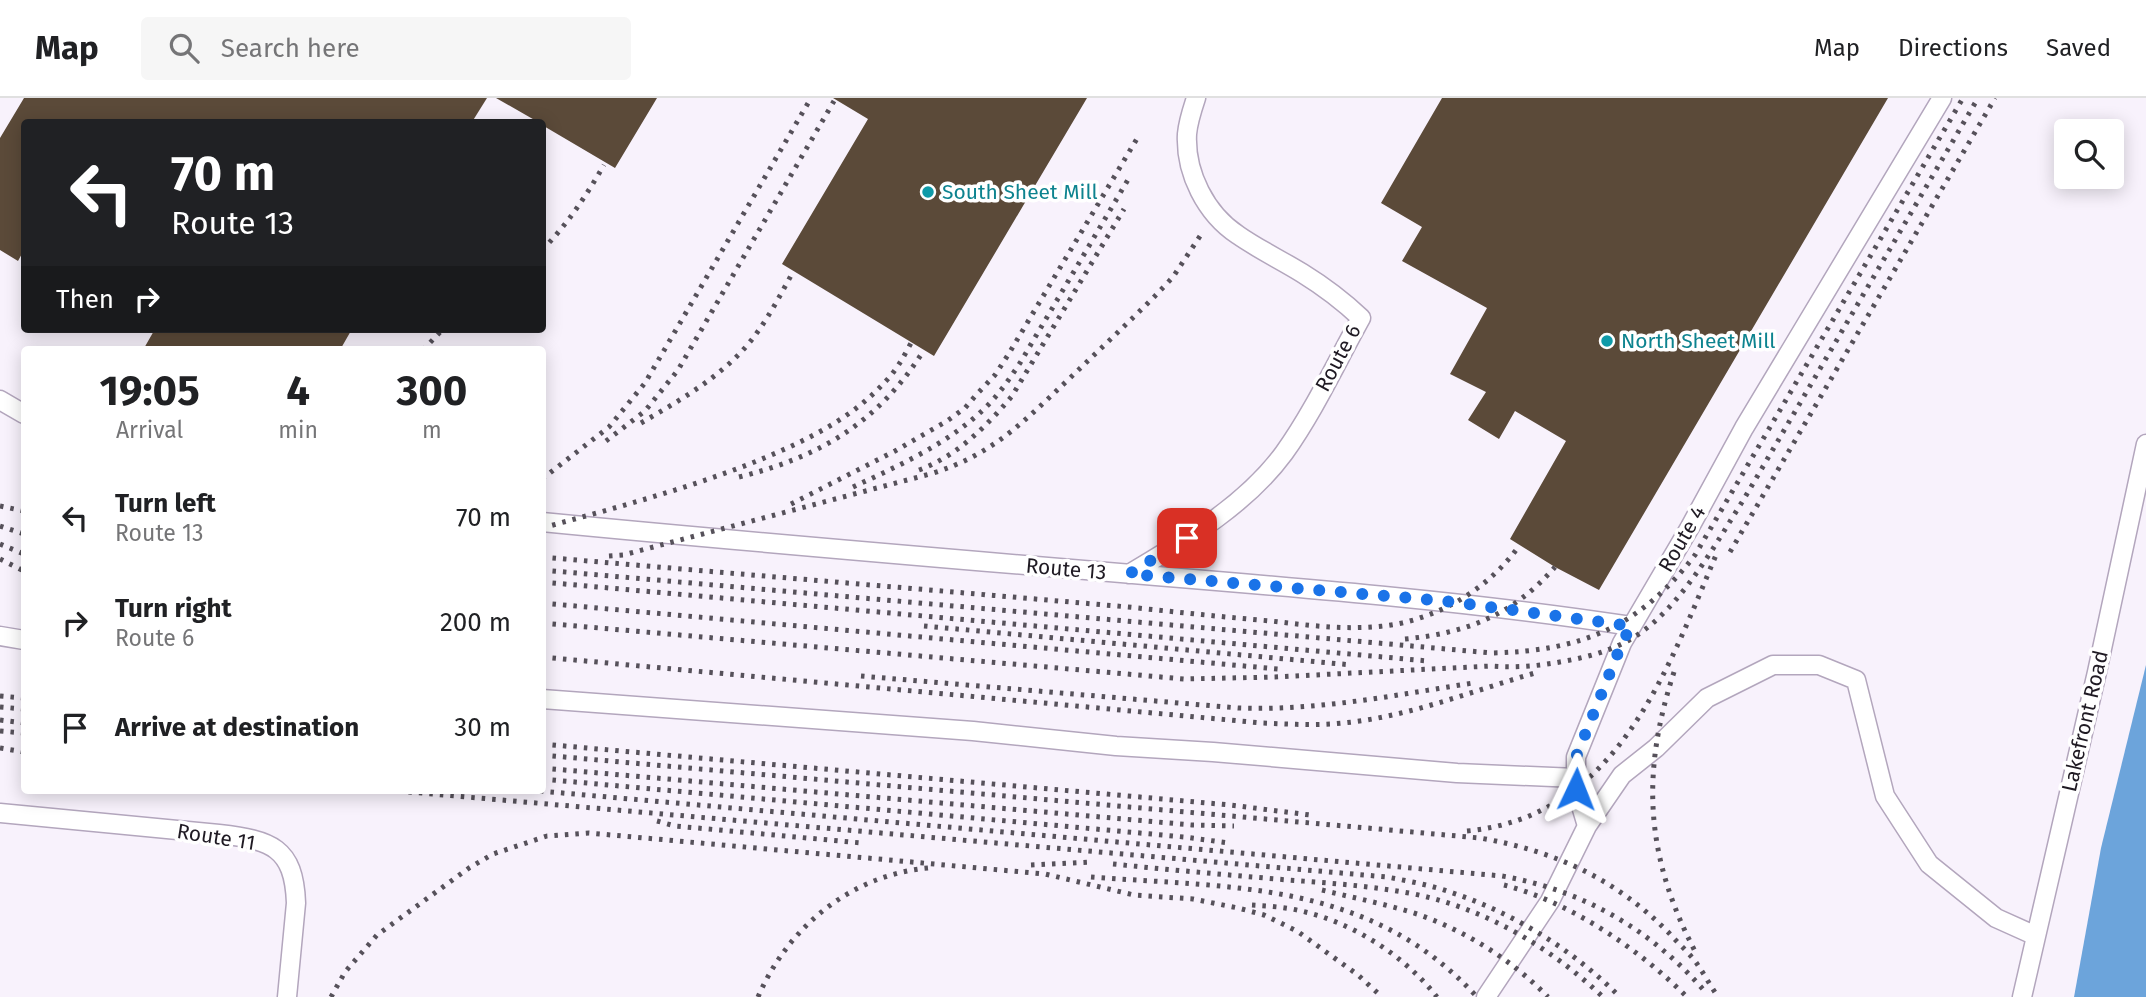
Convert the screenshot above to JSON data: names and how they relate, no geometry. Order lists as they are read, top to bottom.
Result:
{
  "streets": {
    "street": [
      "Route 6",
      "Route 4",
      "Route 13",
      "Lakefront Road",
      "Route 11"
    ]
  },
  "crossings": [
    ["Route 6", "Route 13"],
    ["Route 4", "Route 13"]
  ],
  "places": ["South Sheet Mill", "North Sheet Mill"],
  "page": {
    "header": "Map",
    "search": "Search here",
    "nav": ["Map", "Directions", "Saved"],
    "turn": ["70 m", "Route 13"],
    "then": "Then",
    "eta": [
      "19:05",
      "Arrival",
      "4",
      "min",
      "300",
      "m"
    ],
    "list": [
      {
        "name": "Turn left",
        "note": "Route 13",
        "value": "70 m"
      },
      {
        "name": "Turn right",
        "note": "Route 6",
        "value": "200 m"
      },
      {
        "name": "Arrive at destination",
        "value": "30 m"
      }
    ]
  }
}
